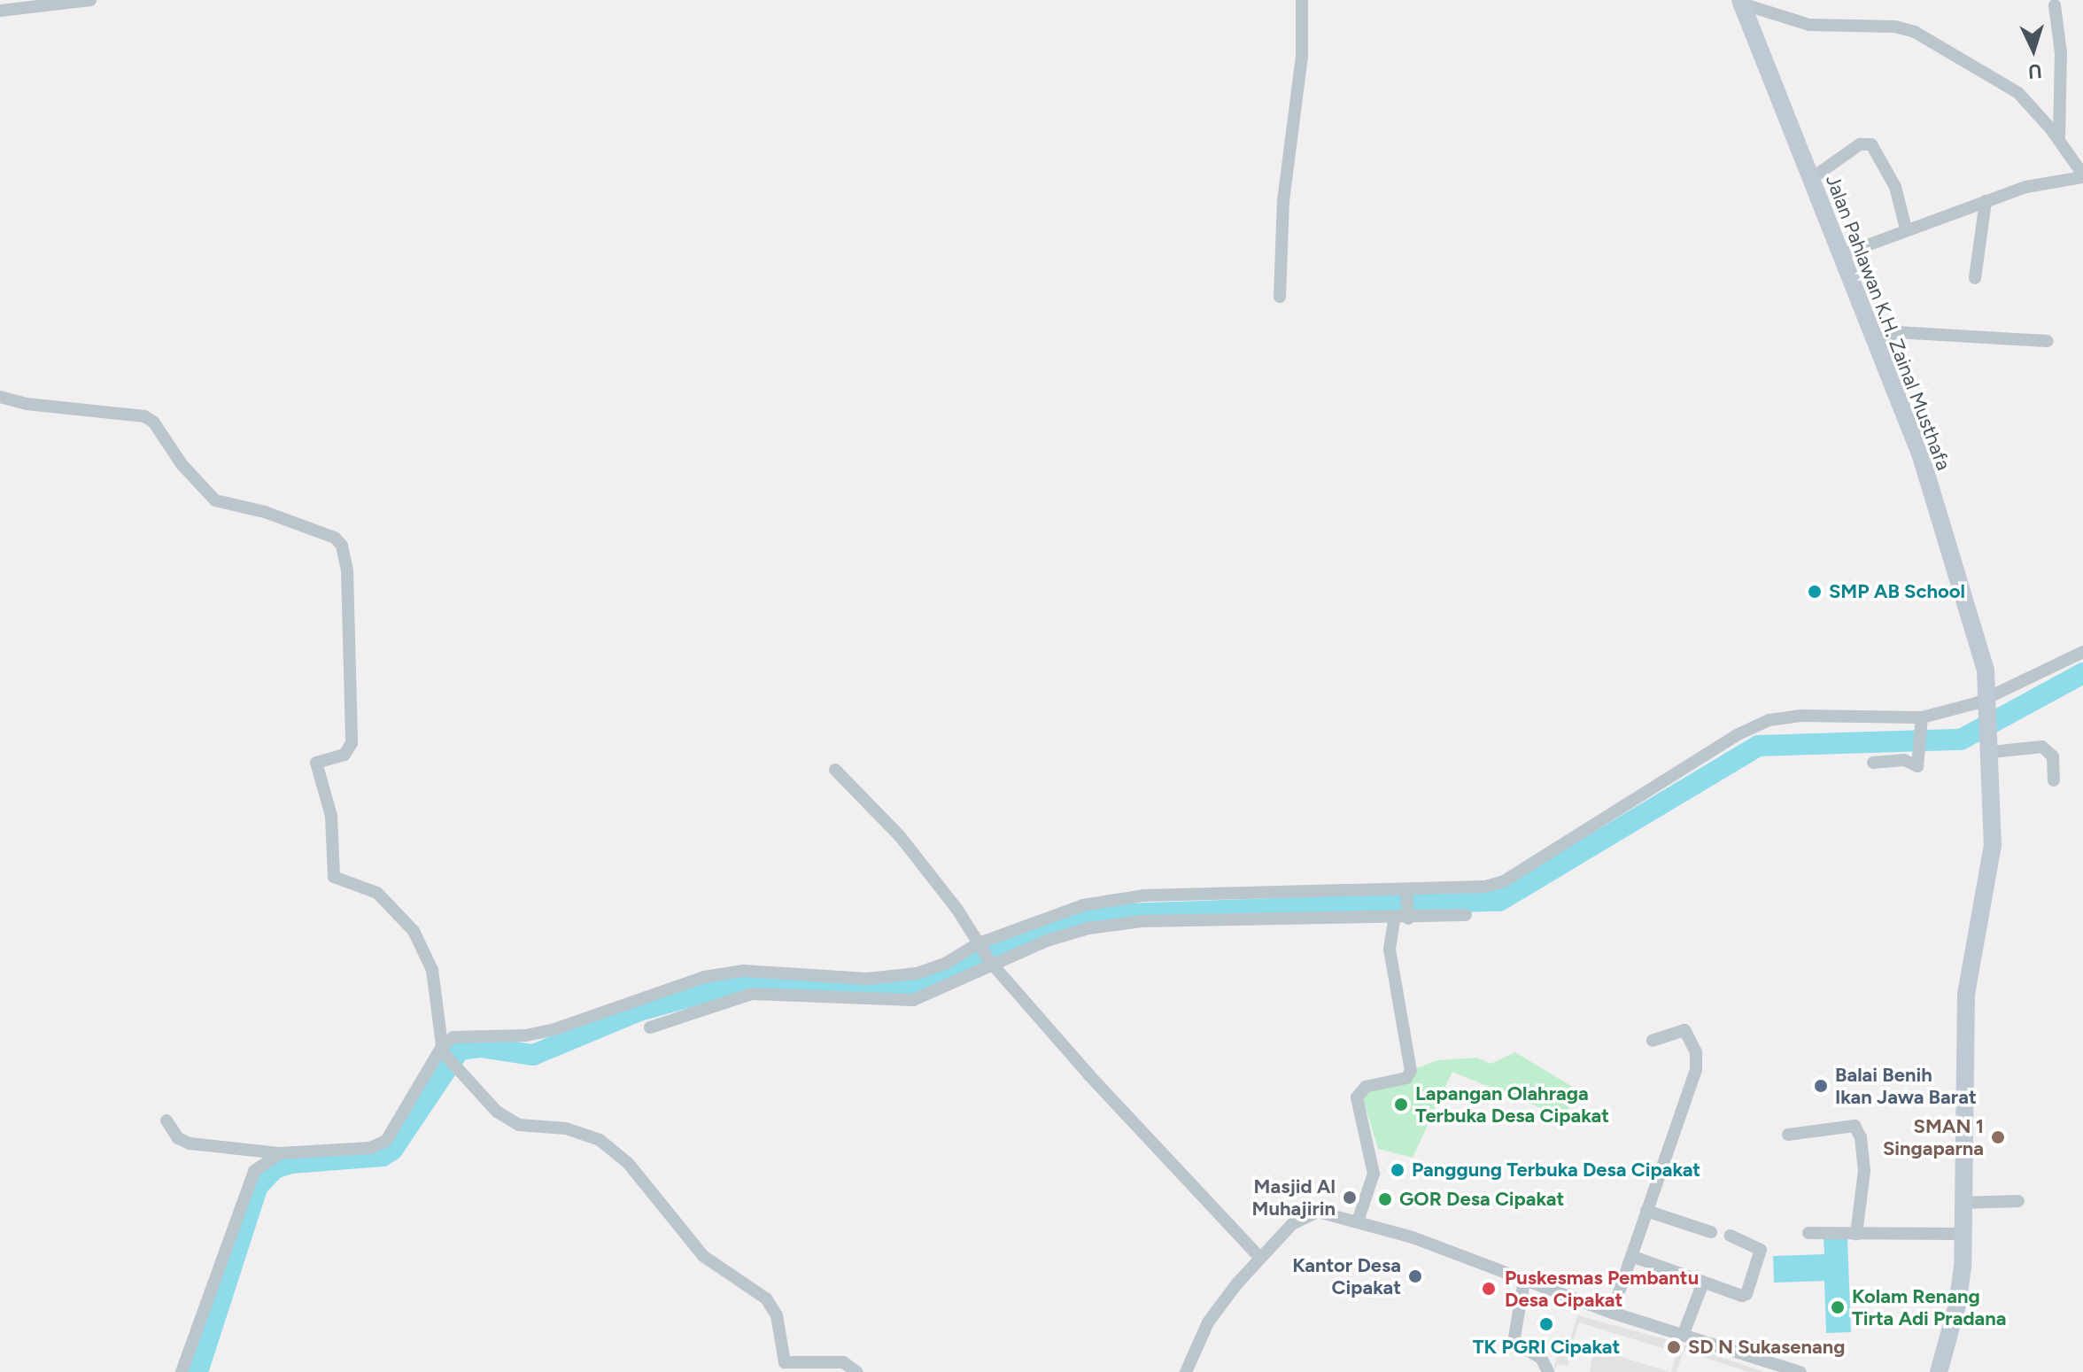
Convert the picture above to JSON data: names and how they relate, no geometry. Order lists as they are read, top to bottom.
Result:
{
  "streets": {
    "street": ["Jalan Pahlawan K.H. Zainal Musthafa"]
  },
  "places": [
    "SMP AB School",
    "Balai Benih Ikan Jawa Barat",
    "Lapangan Olahraga Terbuka Desa Cipakat",
    "SMAN 1 Singaparna",
    "Panggung Terbuka Desa Cipakat",
    "Masjid Al Muhajirin",
    "GOR Desa Cipakat",
    "Kantor Desa Cipakat",
    "Puskesmas Pembantu Desa Cipakat",
    "Kolam Renang Tirta Adi Pradana",
    "TK PGRI Cipakat",
    "SD N Sukasenang"
  ],
  "north": "bottom"
}
